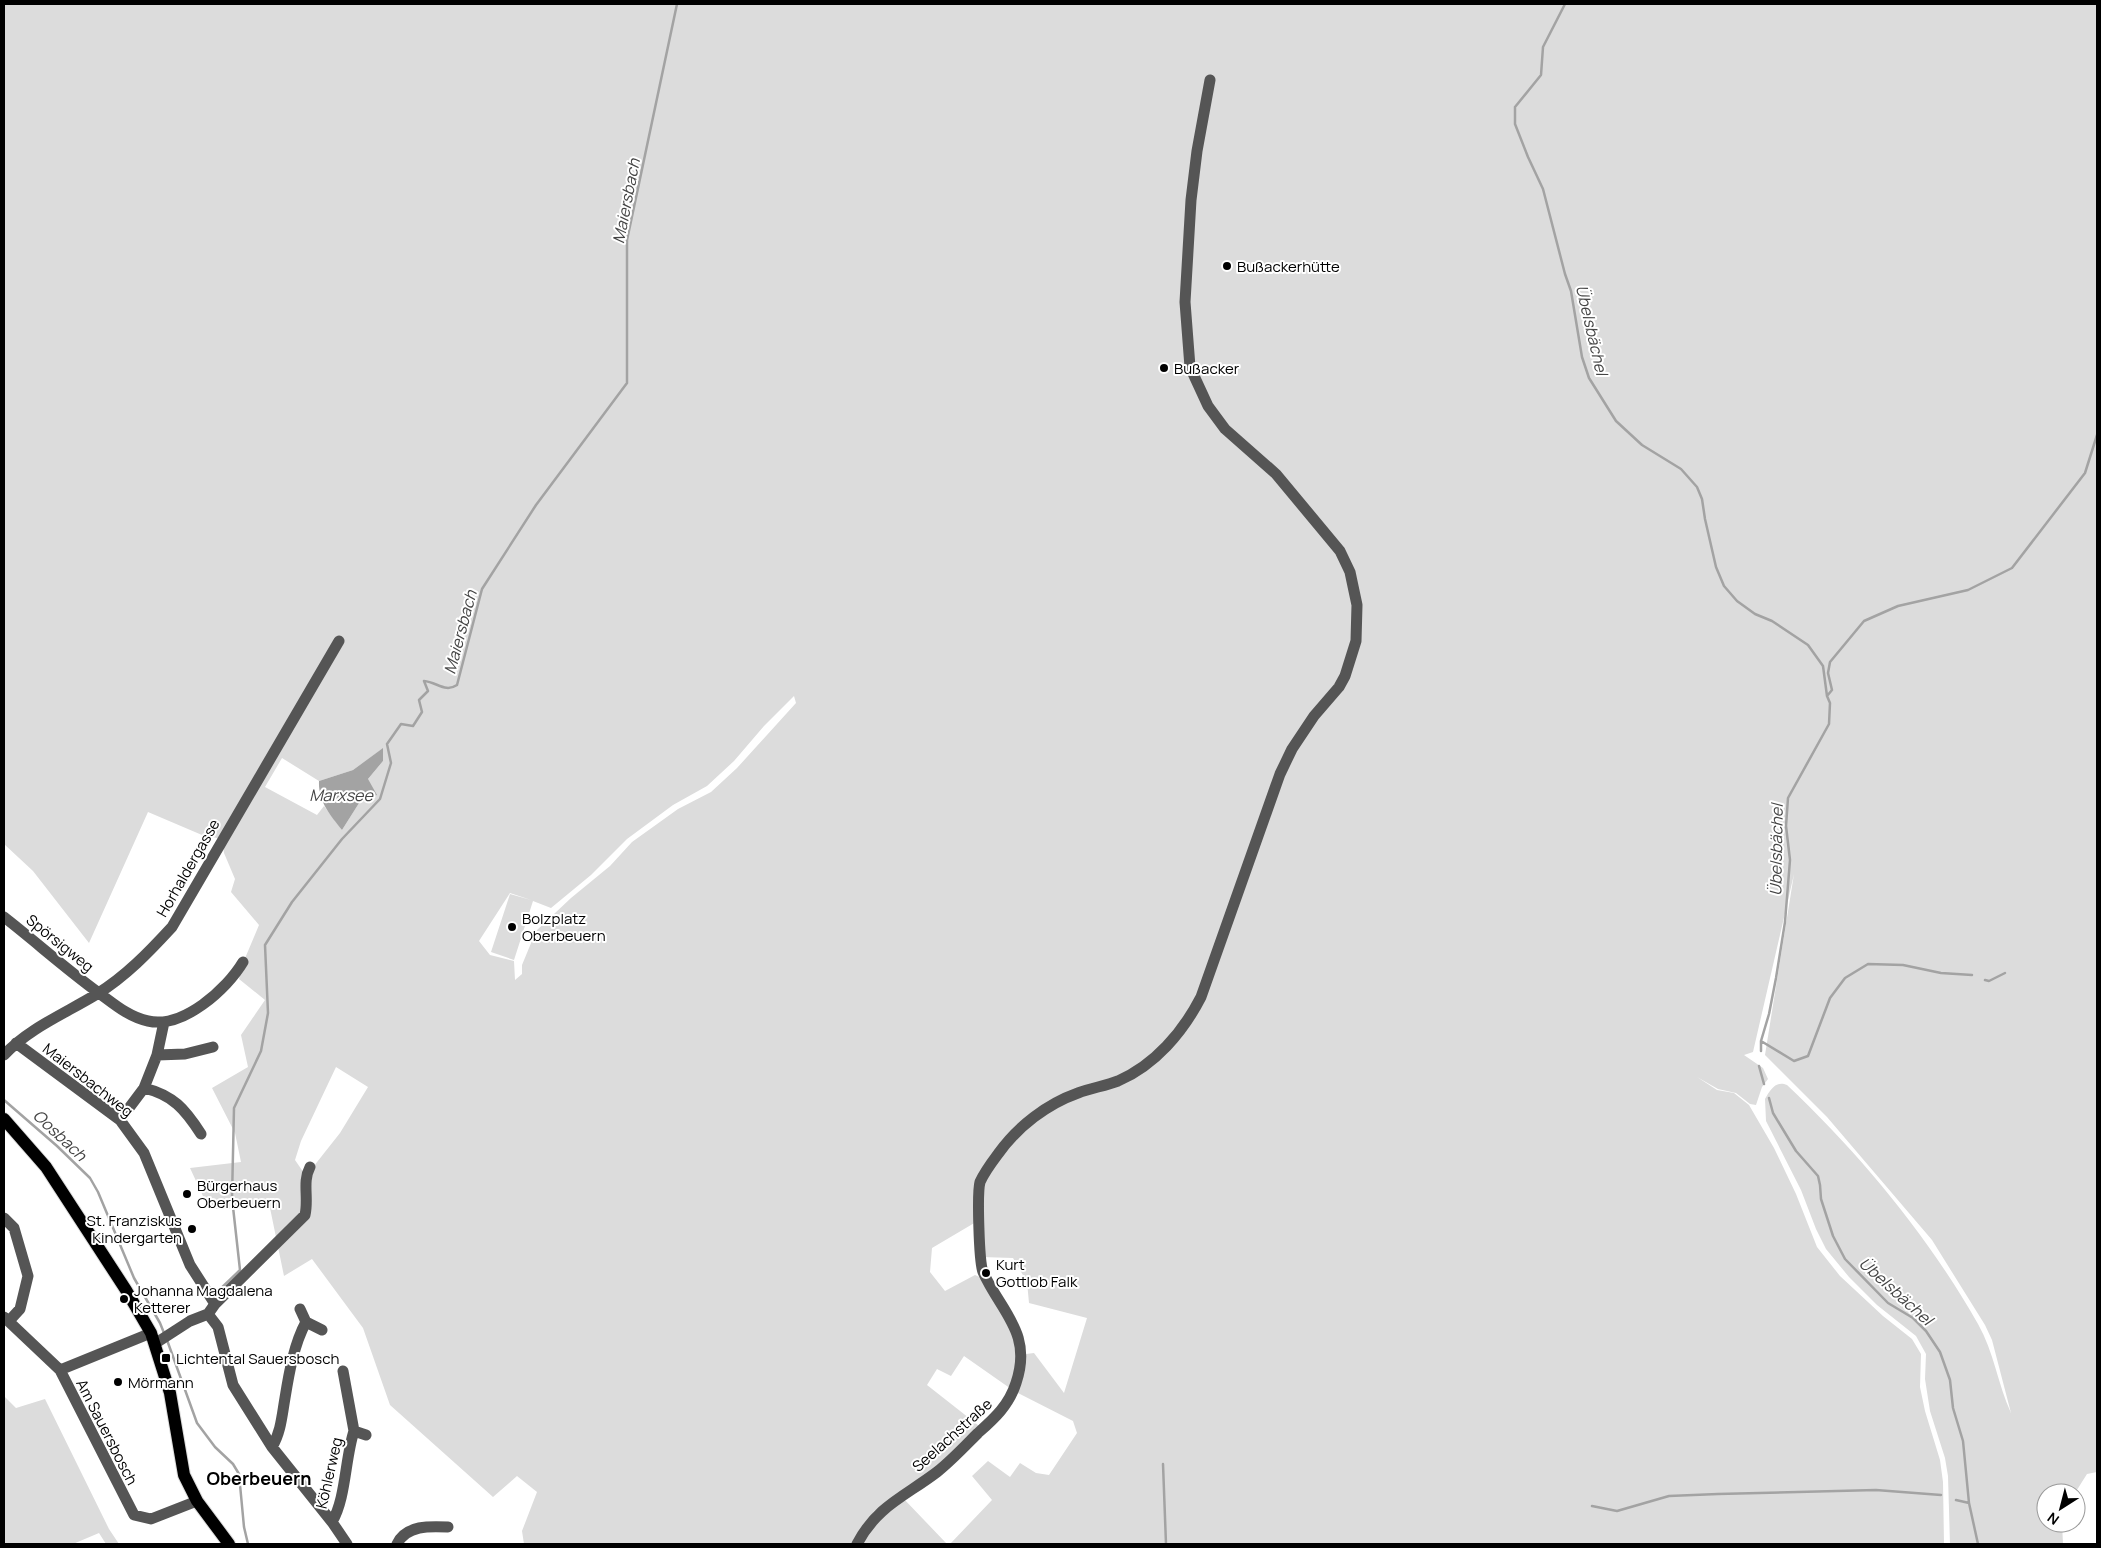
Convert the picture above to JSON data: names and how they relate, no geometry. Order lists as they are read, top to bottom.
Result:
{
  "streets": {
    "street": [
      "Horhaldergasse",
      "Spörsigweg",
      "Maiersbachweg",
      "Am Sauersbosch",
      "Seelachstraße",
      "Köhlerweg"
    ]
  },
  "crossings": [
    ["Horhaldergasse", "Spörsigweg"],
    ["Horhaldergasse", "Maiersbachweg"]
  ],
  "districts": ["Oberbeuern"],
  "water": [
    "Maiersbach",
    "Übelsbächel",
    "Marxsee",
    "Oosbach"
  ],
  "places": {
    "other": [
      "Bußackerhütte",
      "Bußacker",
      "Bolzplatz Oberbeuern",
      "Bürgerhaus Oberbeuern",
      "St. Franziskus Kindergarten",
      "Kurt Gottlob Falk",
      "Johanna Magdalena Ketterer",
      "Mörmann"
    ],
    "transit": ["Lichtental Sauersbosch"]
  },
  "north": "bottom left"
}
